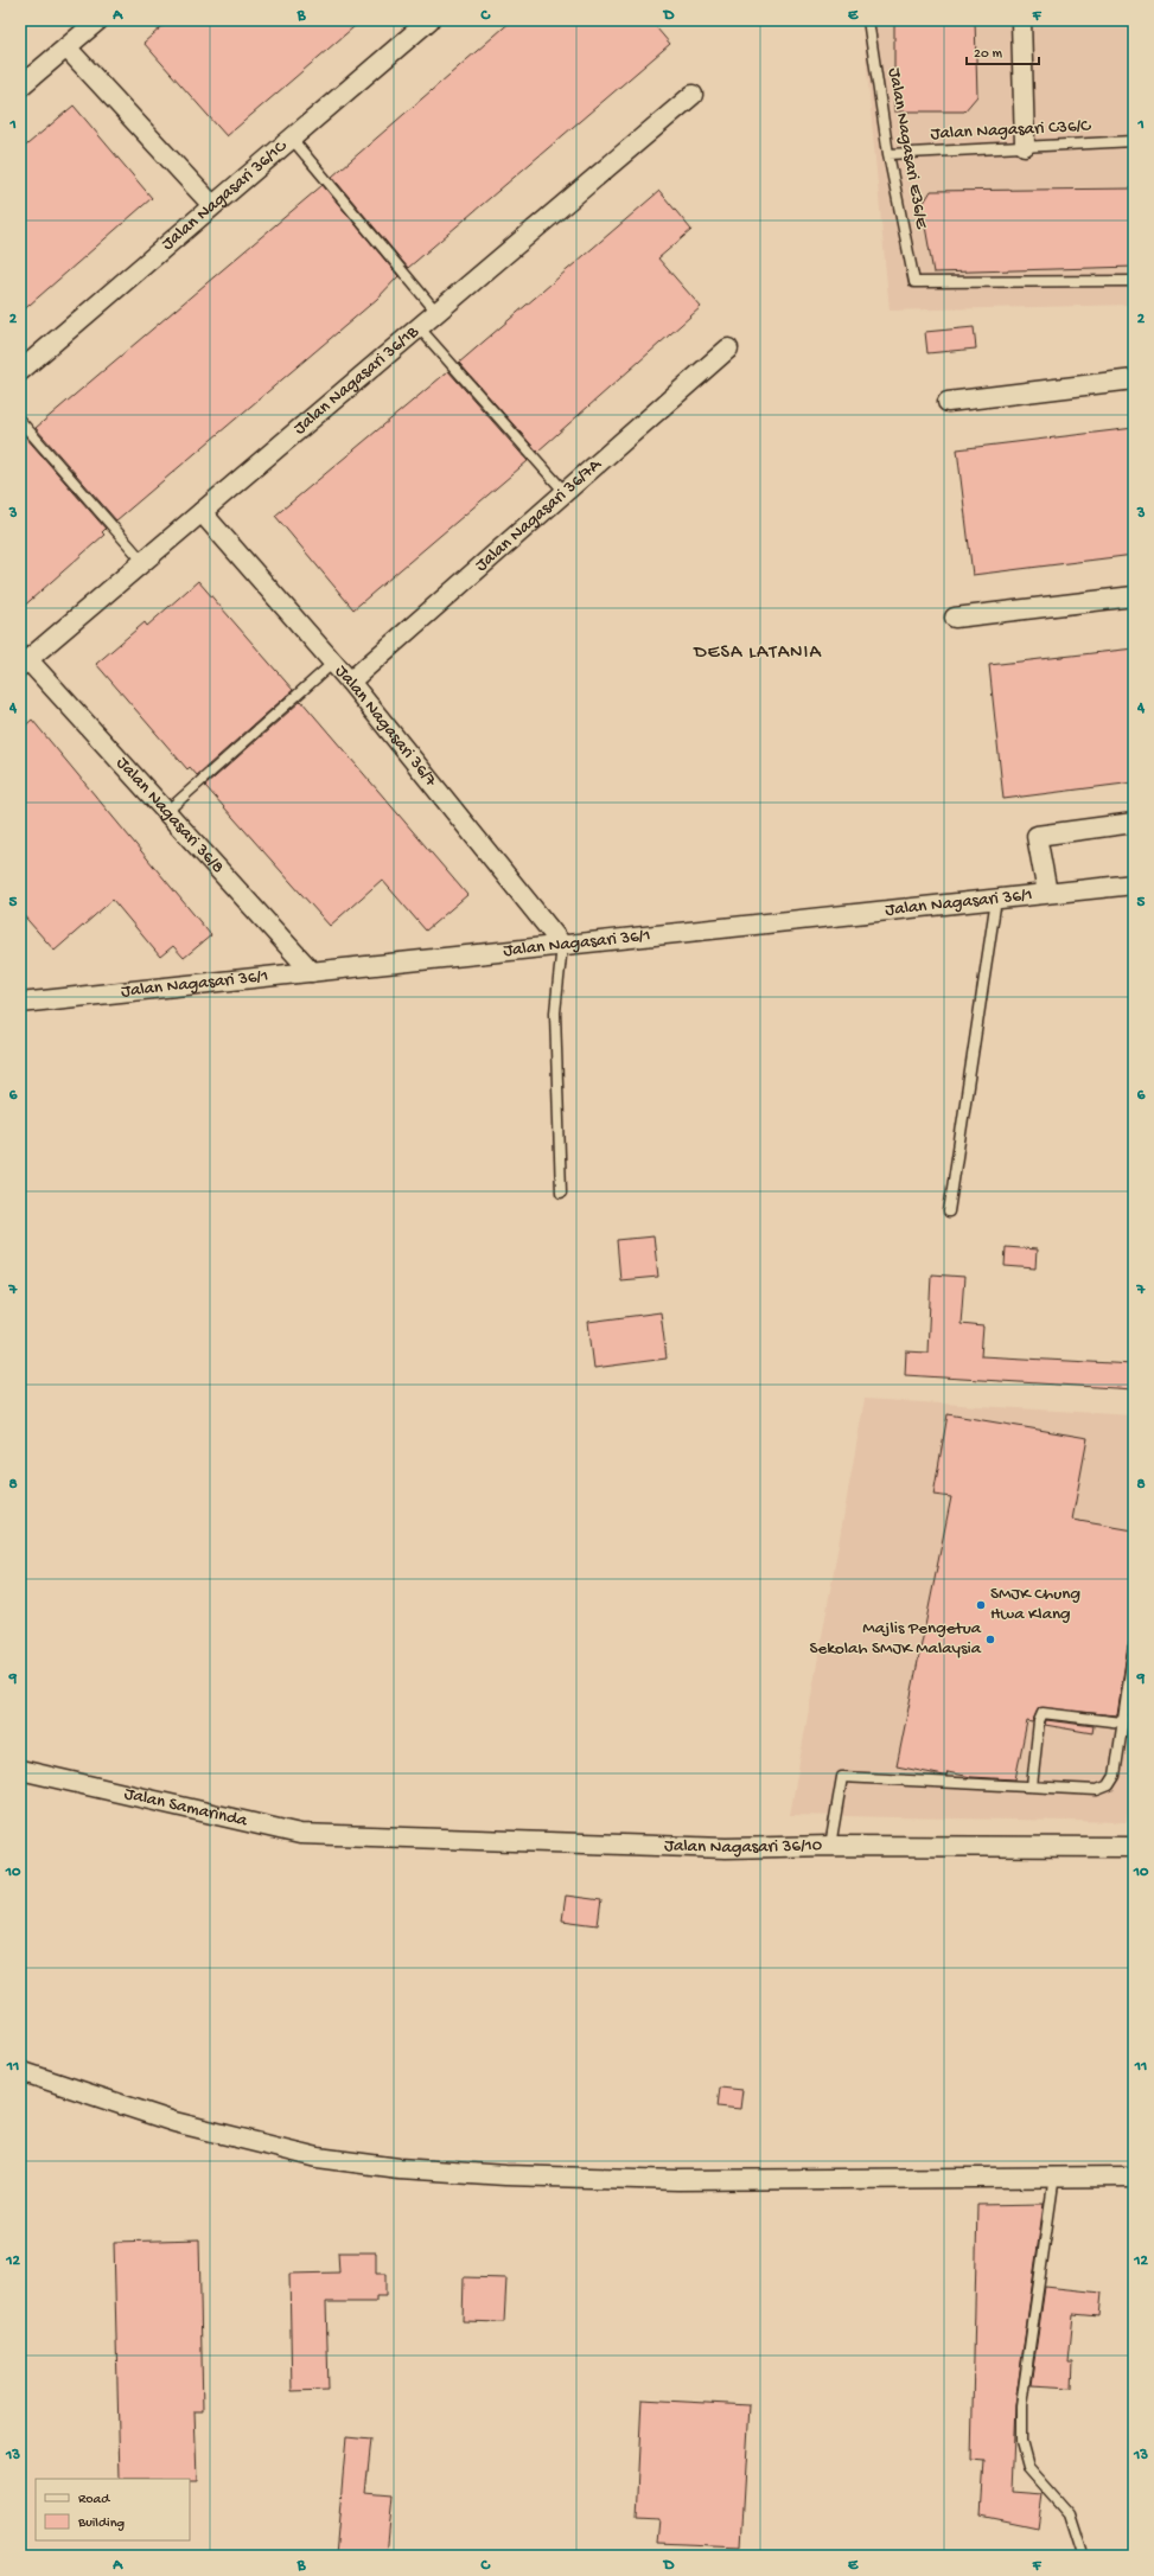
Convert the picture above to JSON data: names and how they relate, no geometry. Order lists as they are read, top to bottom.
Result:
{
  "streets": {
    "street": [
      "Jalan Nagasari 36/1C",
      "Jalan Nagasari 36/1B",
      "Jalan Nagasari 36/7A",
      "Jalan Nagasari 36/7",
      "Jalan Nagasari 36/8",
      "Jalan Nagasari 36/1",
      "Jalan Samarinda",
      "Jalan Nagasari 36/10"
    ],
    "lane": ["Jalan Nagasari C36/C", "Jalan Nagasari E36/E"]
  },
  "crossings": [
    ["Jalan Nagasari C36/C", "Jalan Nagasari E36/E"],
    ["Jalan Nagasari 36/1B", "Jalan Nagasari 36/7"],
    ["Jalan Nagasari 36/1B", "Jalan Nagasari 36/8"],
    ["Jalan Nagasari 36/7A", "Jalan Nagasari 36/7"],
    ["Jalan Nagasari 36/7", "Jalan Nagasari 36/1"],
    ["Jalan Nagasari 36/8", "Jalan Nagasari 36/1"],
    ["Jalan Samarinda", "Jalan Nagasari 36/10"]
  ],
  "districts": ["DESA LATANIA"],
  "places": ["SMJK Chung Hwa Klang", "Majlis Pengetua Sekolah SMJK Malaysia"],
  "legend": ["Road", "Building"],
  "scale_bar": "20 m",
  "grid": {
    "columns": [
      "A",
      "B",
      "C",
      "D",
      "E",
      "F"
    ],
    "rows": [
      "1",
      "2",
      "3",
      "4",
      "5",
      "6",
      "7",
      "8",
      "9",
      "10",
      "11",
      "12",
      "13"
    ]
  }
}
